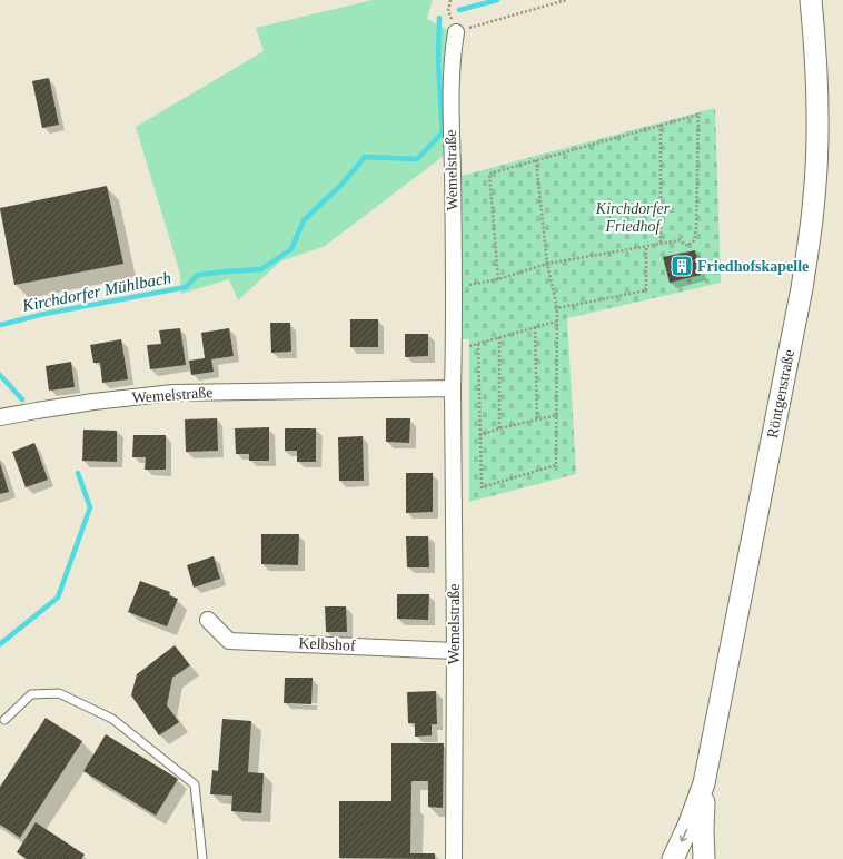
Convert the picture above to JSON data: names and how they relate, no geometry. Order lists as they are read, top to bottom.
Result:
{
  "streets": {
    "main road": ["Röntgenstraße"],
    "street": ["Wemelstraße", "Kelbshof"]
  },
  "crossings": [
    ["Wemelstraße", "Kelbshof"]
  ],
  "water": ["Kirchdorfer Mühlbach"],
  "parks": ["Kirchdorfer Friedhof"],
  "places": {
    "building": ["Friedhofskapelle"]
  }
}
